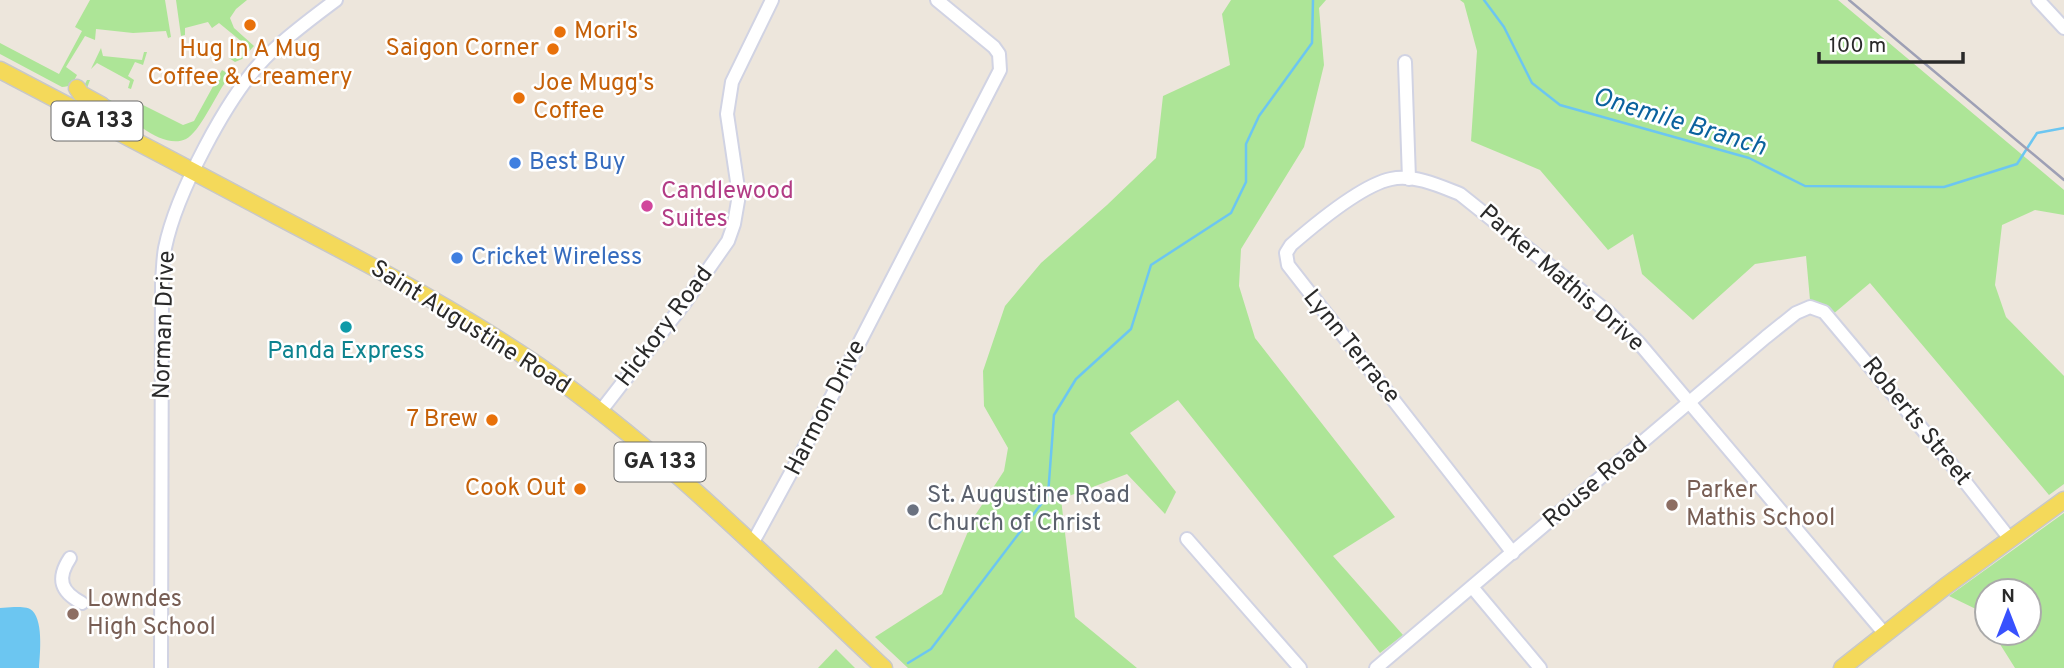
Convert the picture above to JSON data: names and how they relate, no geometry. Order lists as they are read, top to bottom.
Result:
{
  "streets": {
    "main road": ["GA 133", "Saint Augustine Road"],
    "street": [
      "Parker Mathis Drive",
      "Norman Drive",
      "Hickory Road",
      "Lynn Terrace",
      "Harmon Drive",
      "Roberts Street",
      "Rouse Road"
    ]
  },
  "crossings": [
    ["Parker Mathis Drive", "Lynn Terrace"],
    ["Parker Mathis Drive", "Rouse Road"],
    ["Norman Drive", "Saint Augustine Road"],
    ["Hickory Road", "Saint Augustine Road"],
    ["Saint Augustine Road", "Harmon Drive"],
    ["Lynn Terrace", "Rouse Road"],
    ["Roberts Street", "Rouse Road"]
  ],
  "water": ["Onemile Branch"],
  "places": [
    "Hug In A Mug Coffee & Creamery",
    "Mori's",
    "Saigon Corner",
    "Joe Mugg's Coffee",
    "Best Buy",
    "Candlewood Suites",
    "Cricket Wireless",
    "Panda Express",
    "7 Brew",
    "Cook Out",
    "Parker Mathis School",
    "St. Augustine Road Church of Christ",
    "Lowndes High School"
  ],
  "scale_bar": "100 m",
  "north": "top"
}
